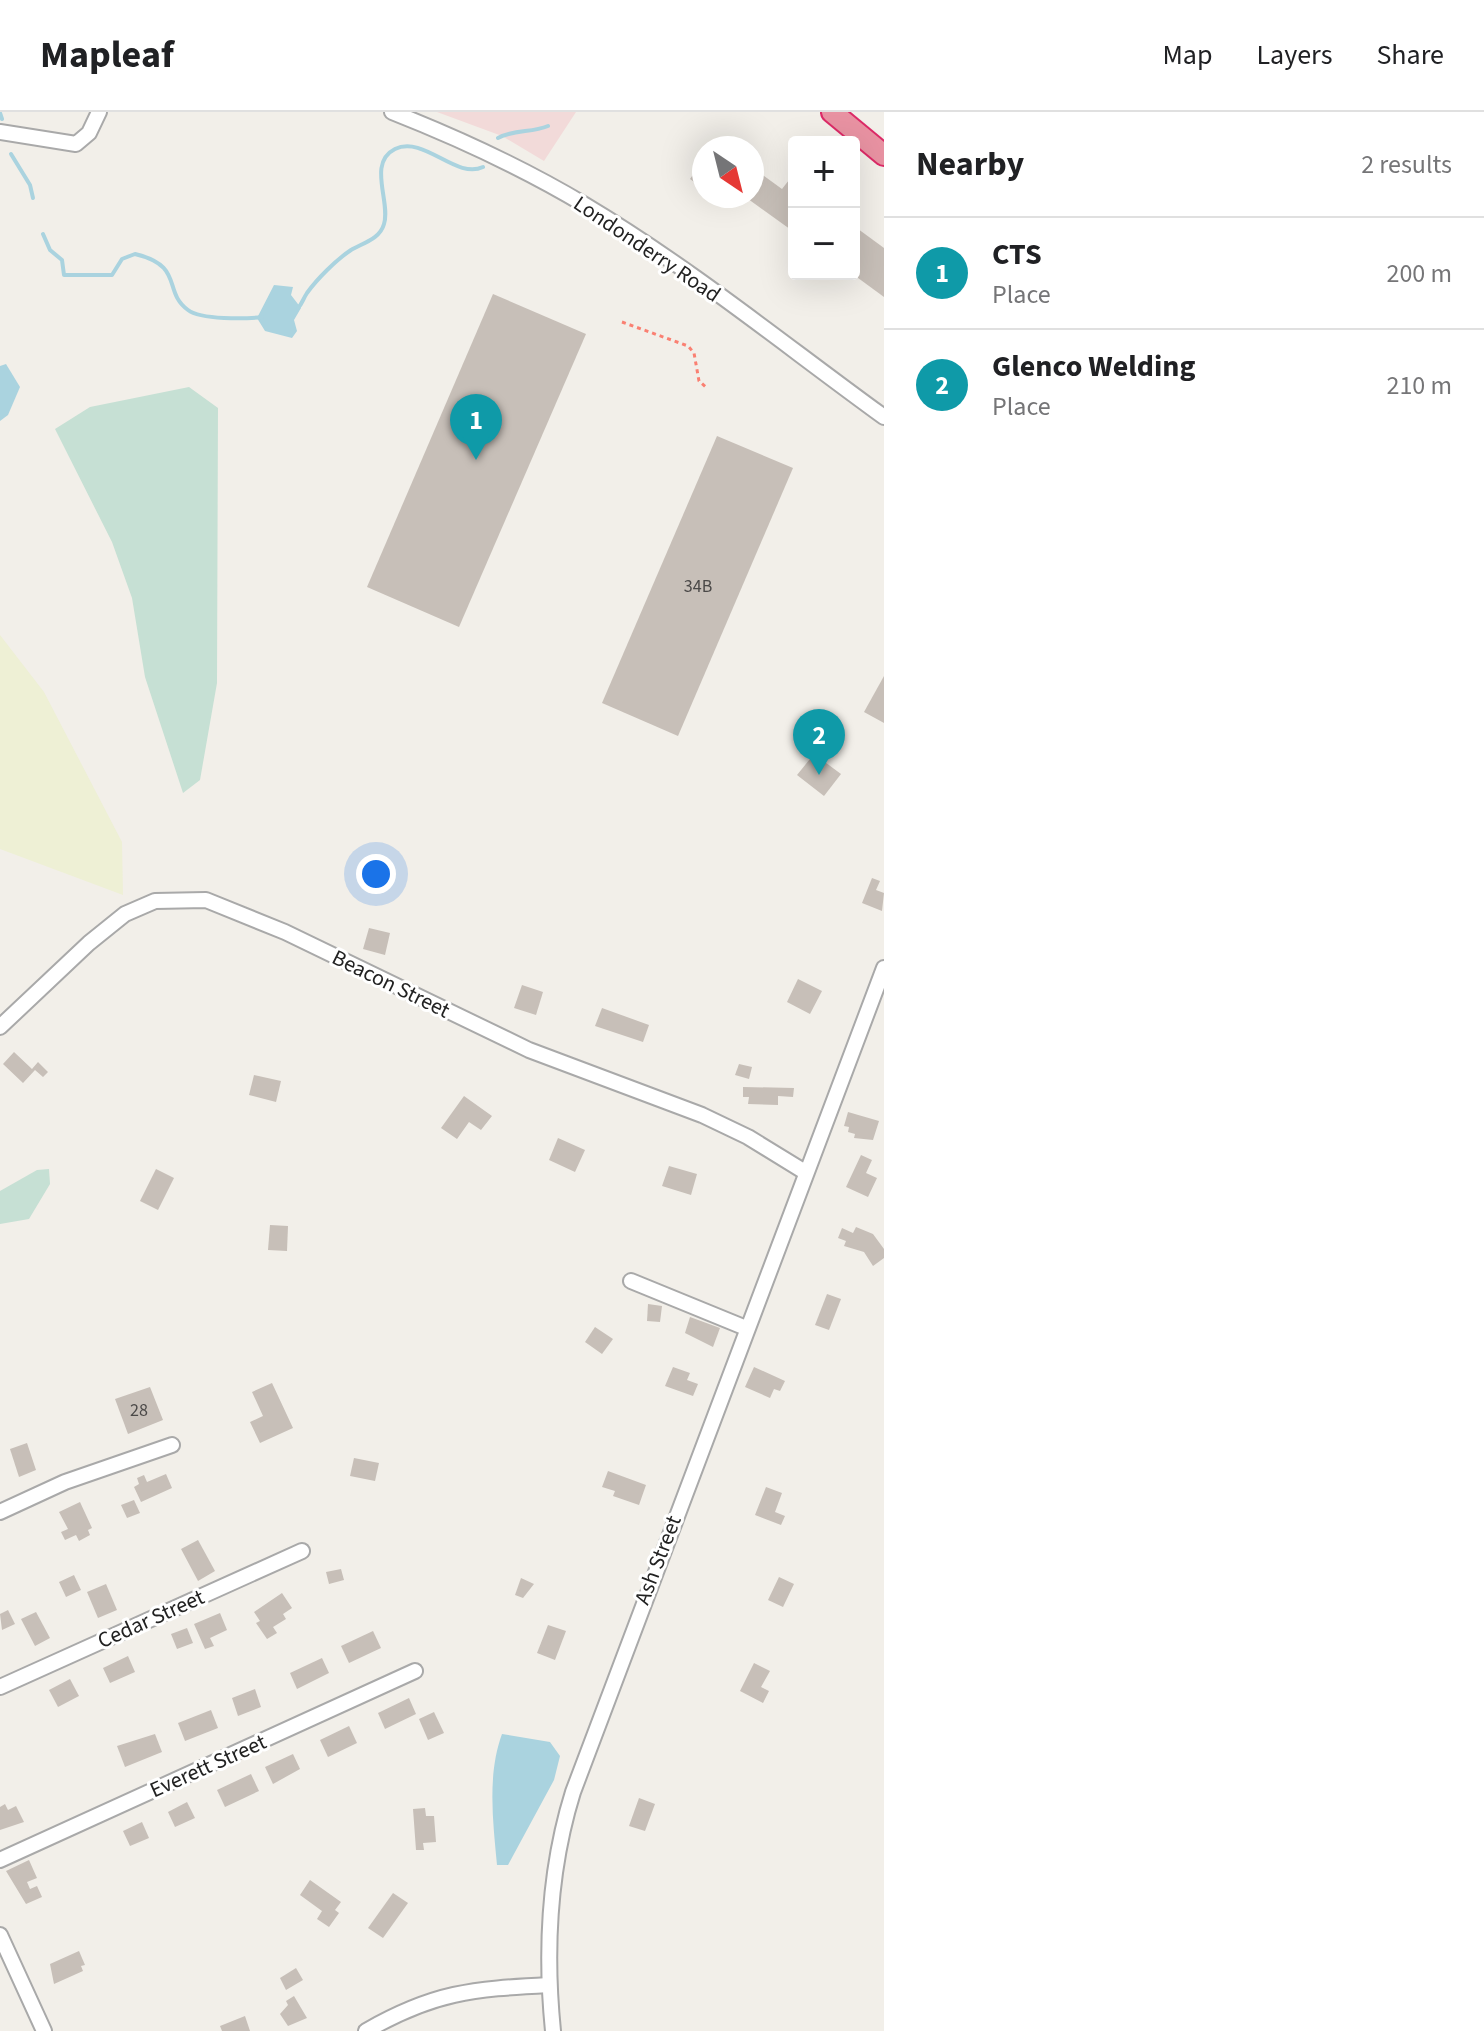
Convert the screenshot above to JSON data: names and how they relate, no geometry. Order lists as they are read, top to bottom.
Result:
{
  "streets": {
    "street": [
      "Londonderry Road",
      "Beacon Street",
      "Ash Street",
      "Cedar Street",
      "Everett Street"
    ]
  },
  "crossings": [
    ["Beacon Street", "Ash Street"]
  ],
  "house_numbers": ["34B", "28"],
  "north": "bottom right",
  "page": {
    "header": "Mapleaf",
    "nav": ["Map", "Layers", "Share"],
    "heading": ["Nearby", "2 results"],
    "map_buttons": ["+", "−"],
    "list": [
      {
        "mark": "1",
        "name": "CTS",
        "note": "Place",
        "value": "200 m"
      },
      {
        "mark": "2",
        "name": "Glenco Welding",
        "note": "Place",
        "value": "210 m"
      }
    ],
    "pins": ["1", "2"]
  }
}
